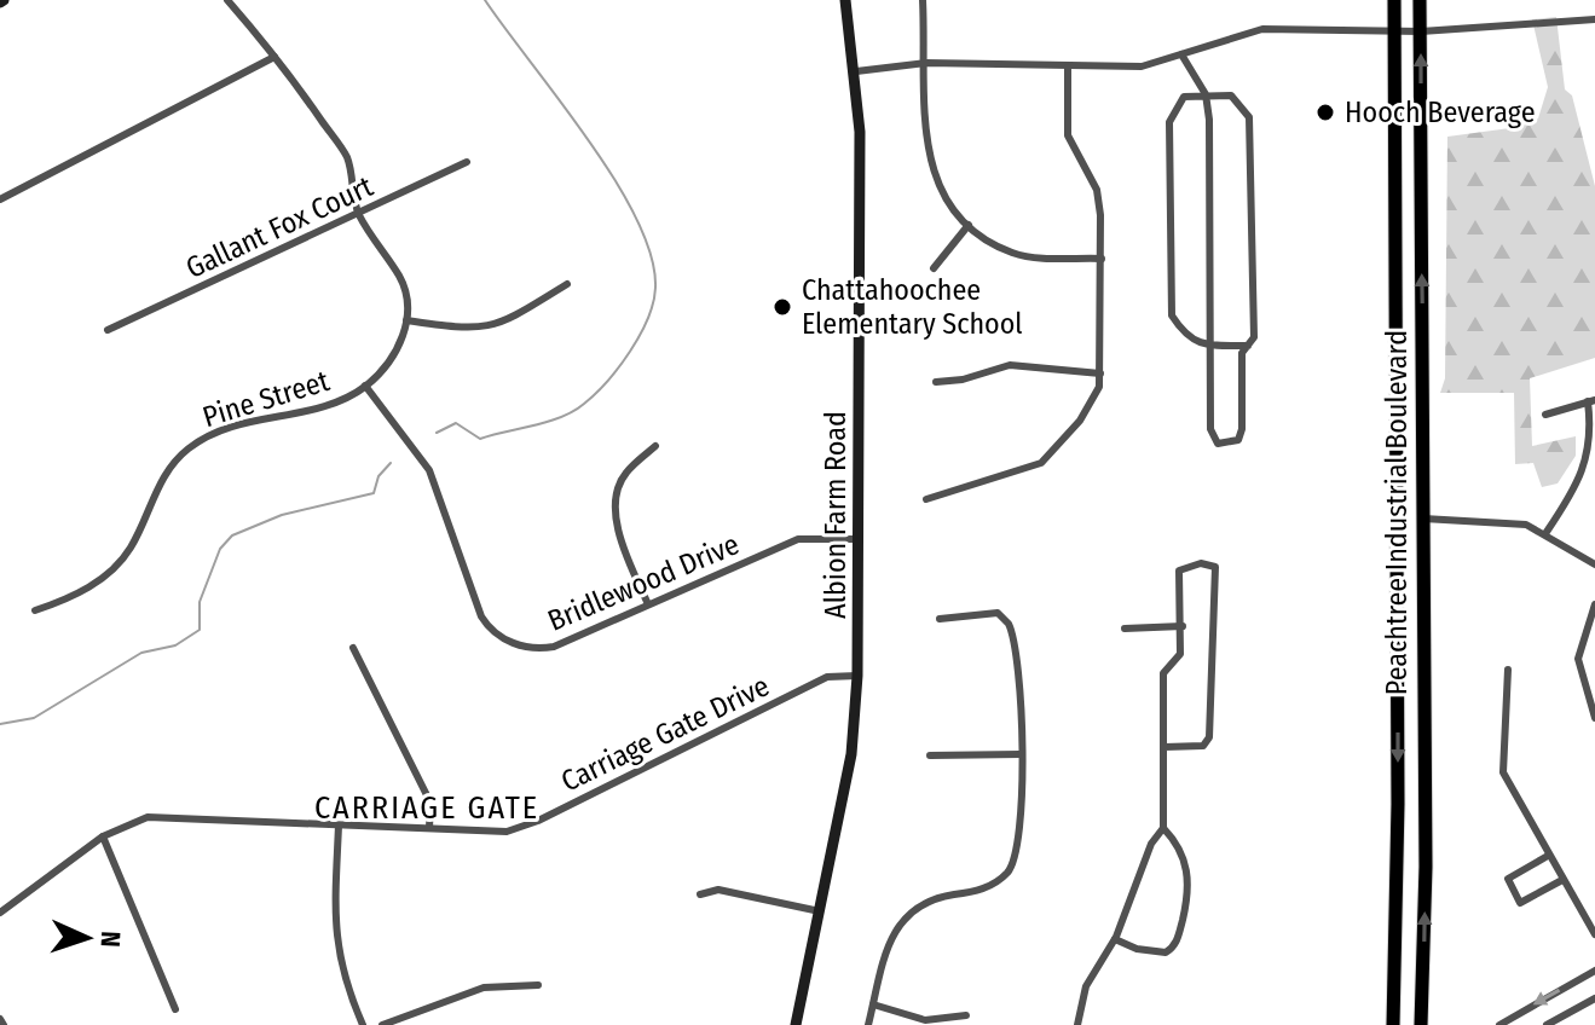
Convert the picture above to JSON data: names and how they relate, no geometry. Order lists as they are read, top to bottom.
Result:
{
  "streets": {
    "highway": ["Peachtree Industrial Boulevard"],
    "street": [
      "Gallant Fox Court",
      "Pine Street",
      "Albion Farm Road",
      "Bridlewood Drive",
      "Carriage Gate Drive"
    ]
  },
  "crossings": [
    ["Pine Street", "Bridlewood Drive"],
    ["Albion Farm Road", "Bridlewood Drive"],
    ["Albion Farm Road", "Carriage Gate Drive"]
  ],
  "districts": ["CARRIAGE GATE"],
  "places": ["Hooch Beverage", "Chattahoochee Elementary School"],
  "north": "right"
}
